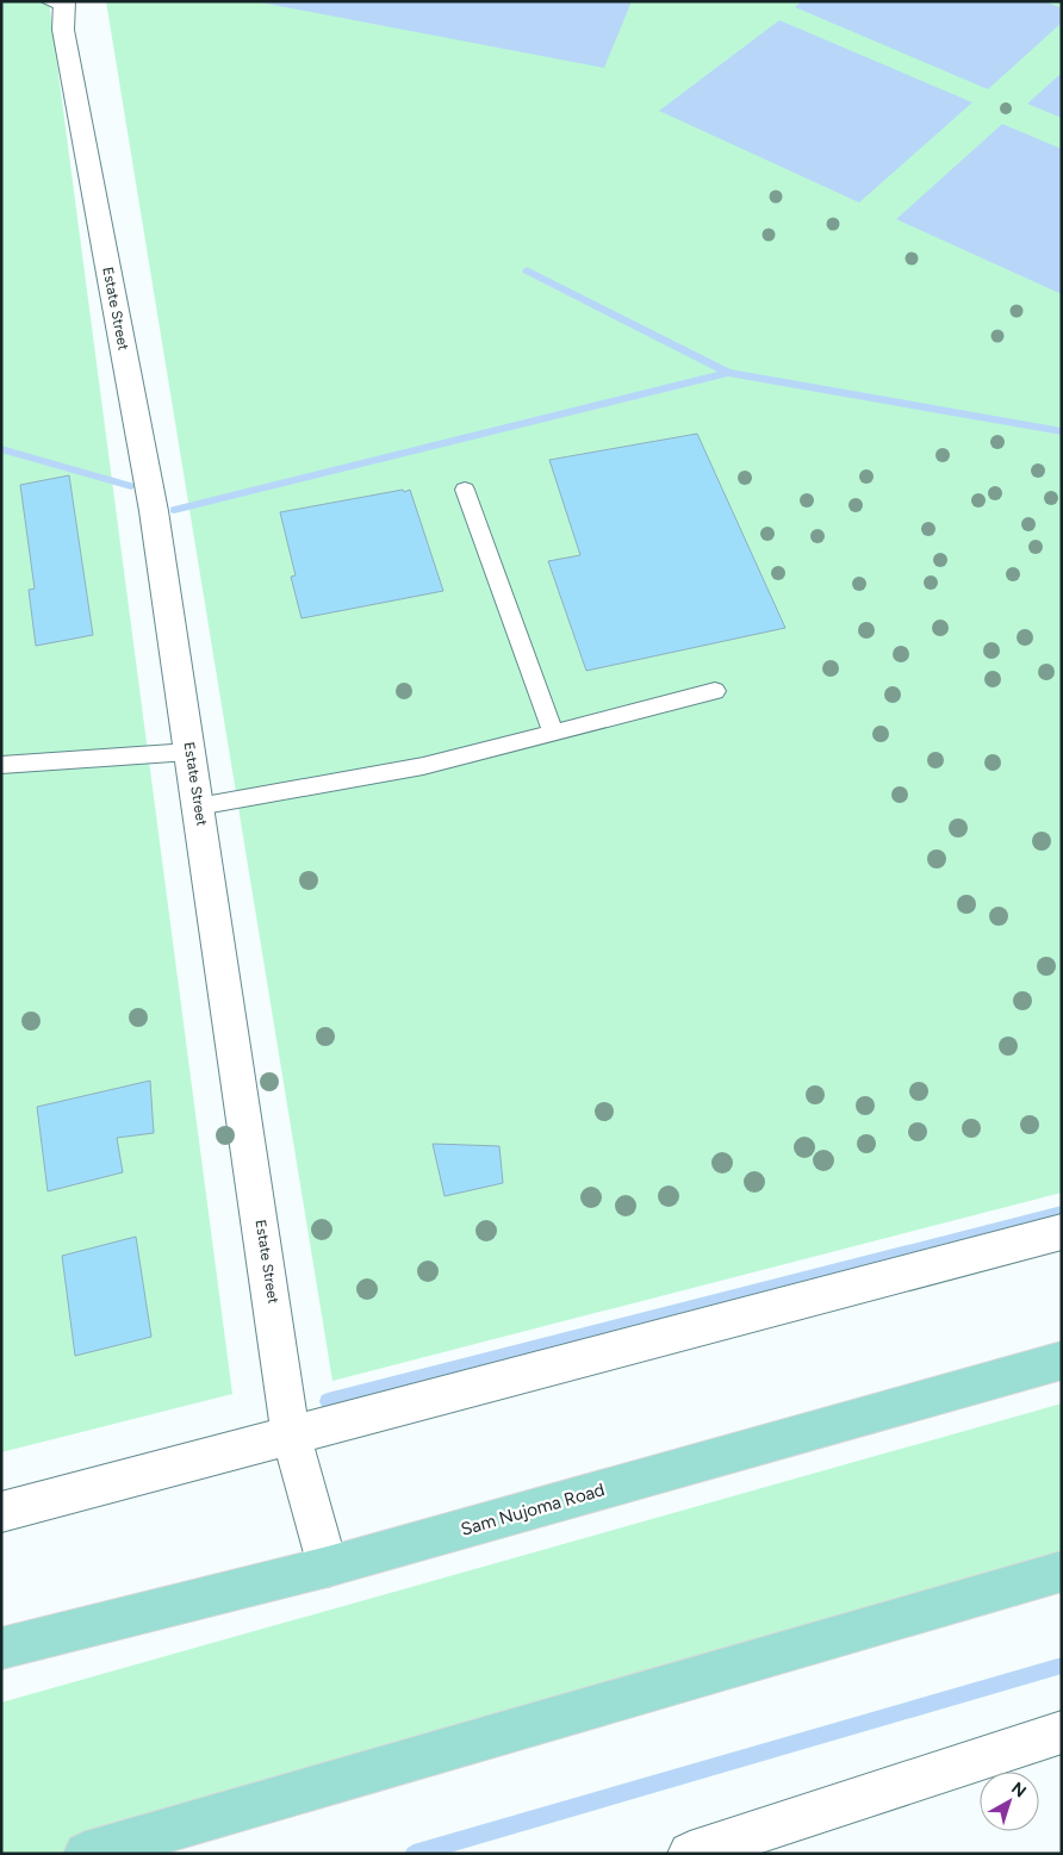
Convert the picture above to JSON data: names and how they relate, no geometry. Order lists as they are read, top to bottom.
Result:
{
  "streets": {
    "main road": ["Sam Nujoma Road"],
    "street": ["Estate Street"]
  },
  "crossings": [
    ["Estate Street", "Sam Nujoma Road"]
  ],
  "north": "top right"
}
